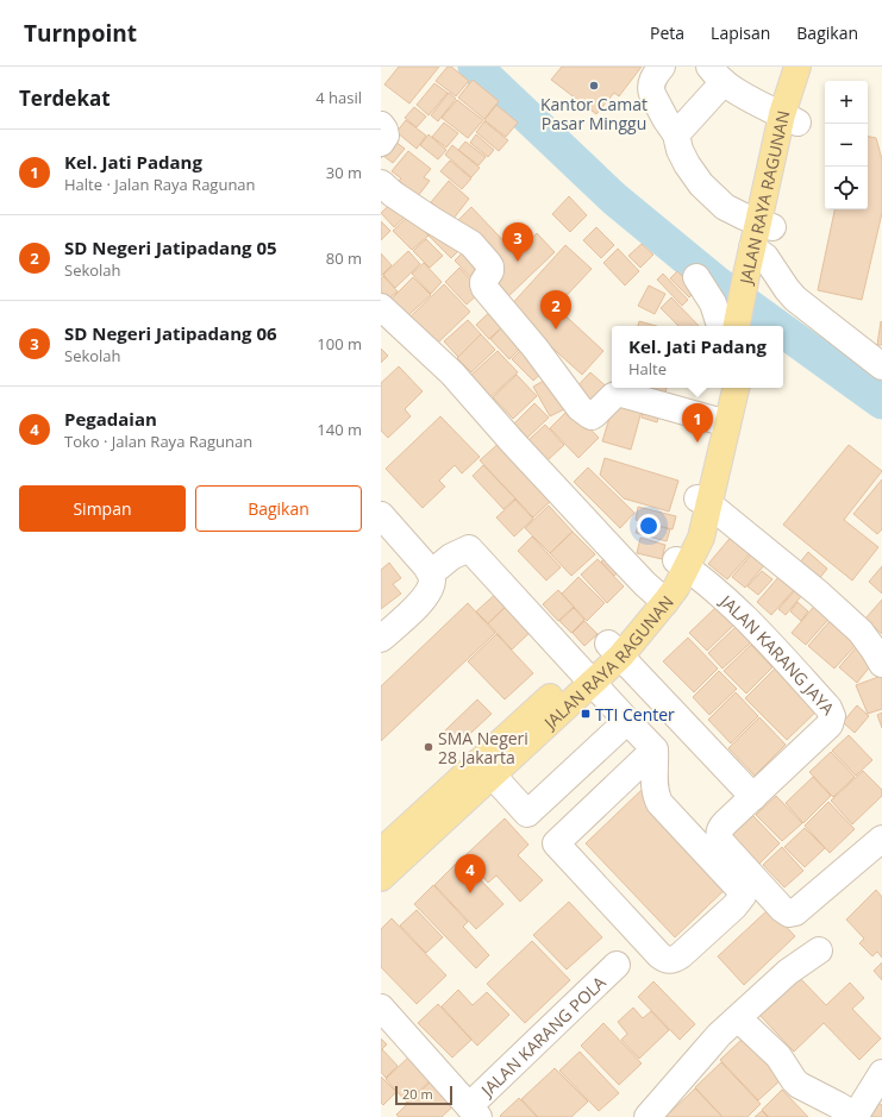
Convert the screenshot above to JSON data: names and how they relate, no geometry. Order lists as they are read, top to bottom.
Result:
{
  "streets": {
    "main road": ["JALAN RAYA RAGUNAN"],
    "street": ["JALAN KARANG JAYA", "JALAN KARANG POLA"]
  },
  "crossings": [
    ["JALAN RAYA RAGUNAN", "JALAN KARANG JAYA"]
  ],
  "places": {
    "other": ["Kantor Camat Pasar Minggu", "SMA Negeri 28 Jakarta"],
    "transit": ["TTI Center"]
  },
  "scale_bar": "20 m",
  "page": {
    "header": "Turnpoint",
    "nav": ["Peta", "Lapisan", "Bagikan"],
    "heading": ["Terdekat", "4 hasil"],
    "map_buttons": ["+", "−"],
    "list": [
      {
        "mark": "1",
        "name": "Kel. Jati Padang",
        "note": "Halte · Jalan Raya Ragunan",
        "value": "30 m"
      },
      {
        "mark": "2",
        "name": "SD Negeri Jatipadang 05",
        "note": "Sekolah",
        "value": "80 m"
      },
      {
        "mark": "3",
        "name": "SD Negeri Jatipadang 06",
        "note": "Sekolah",
        "value": "100 m"
      },
      {
        "mark": "4",
        "name": "Pegadaian",
        "note": "Toko · Jalan Raya Ragunan",
        "value": "140 m"
      }
    ],
    "pins": [
      "3",
      "2",
      "1",
      "4"
    ],
    "popup": ["Kel. Jati Padang", "Halte"],
    "buttons": ["Simpan", "Bagikan"],
    "scale": "20 m"
  }
}
